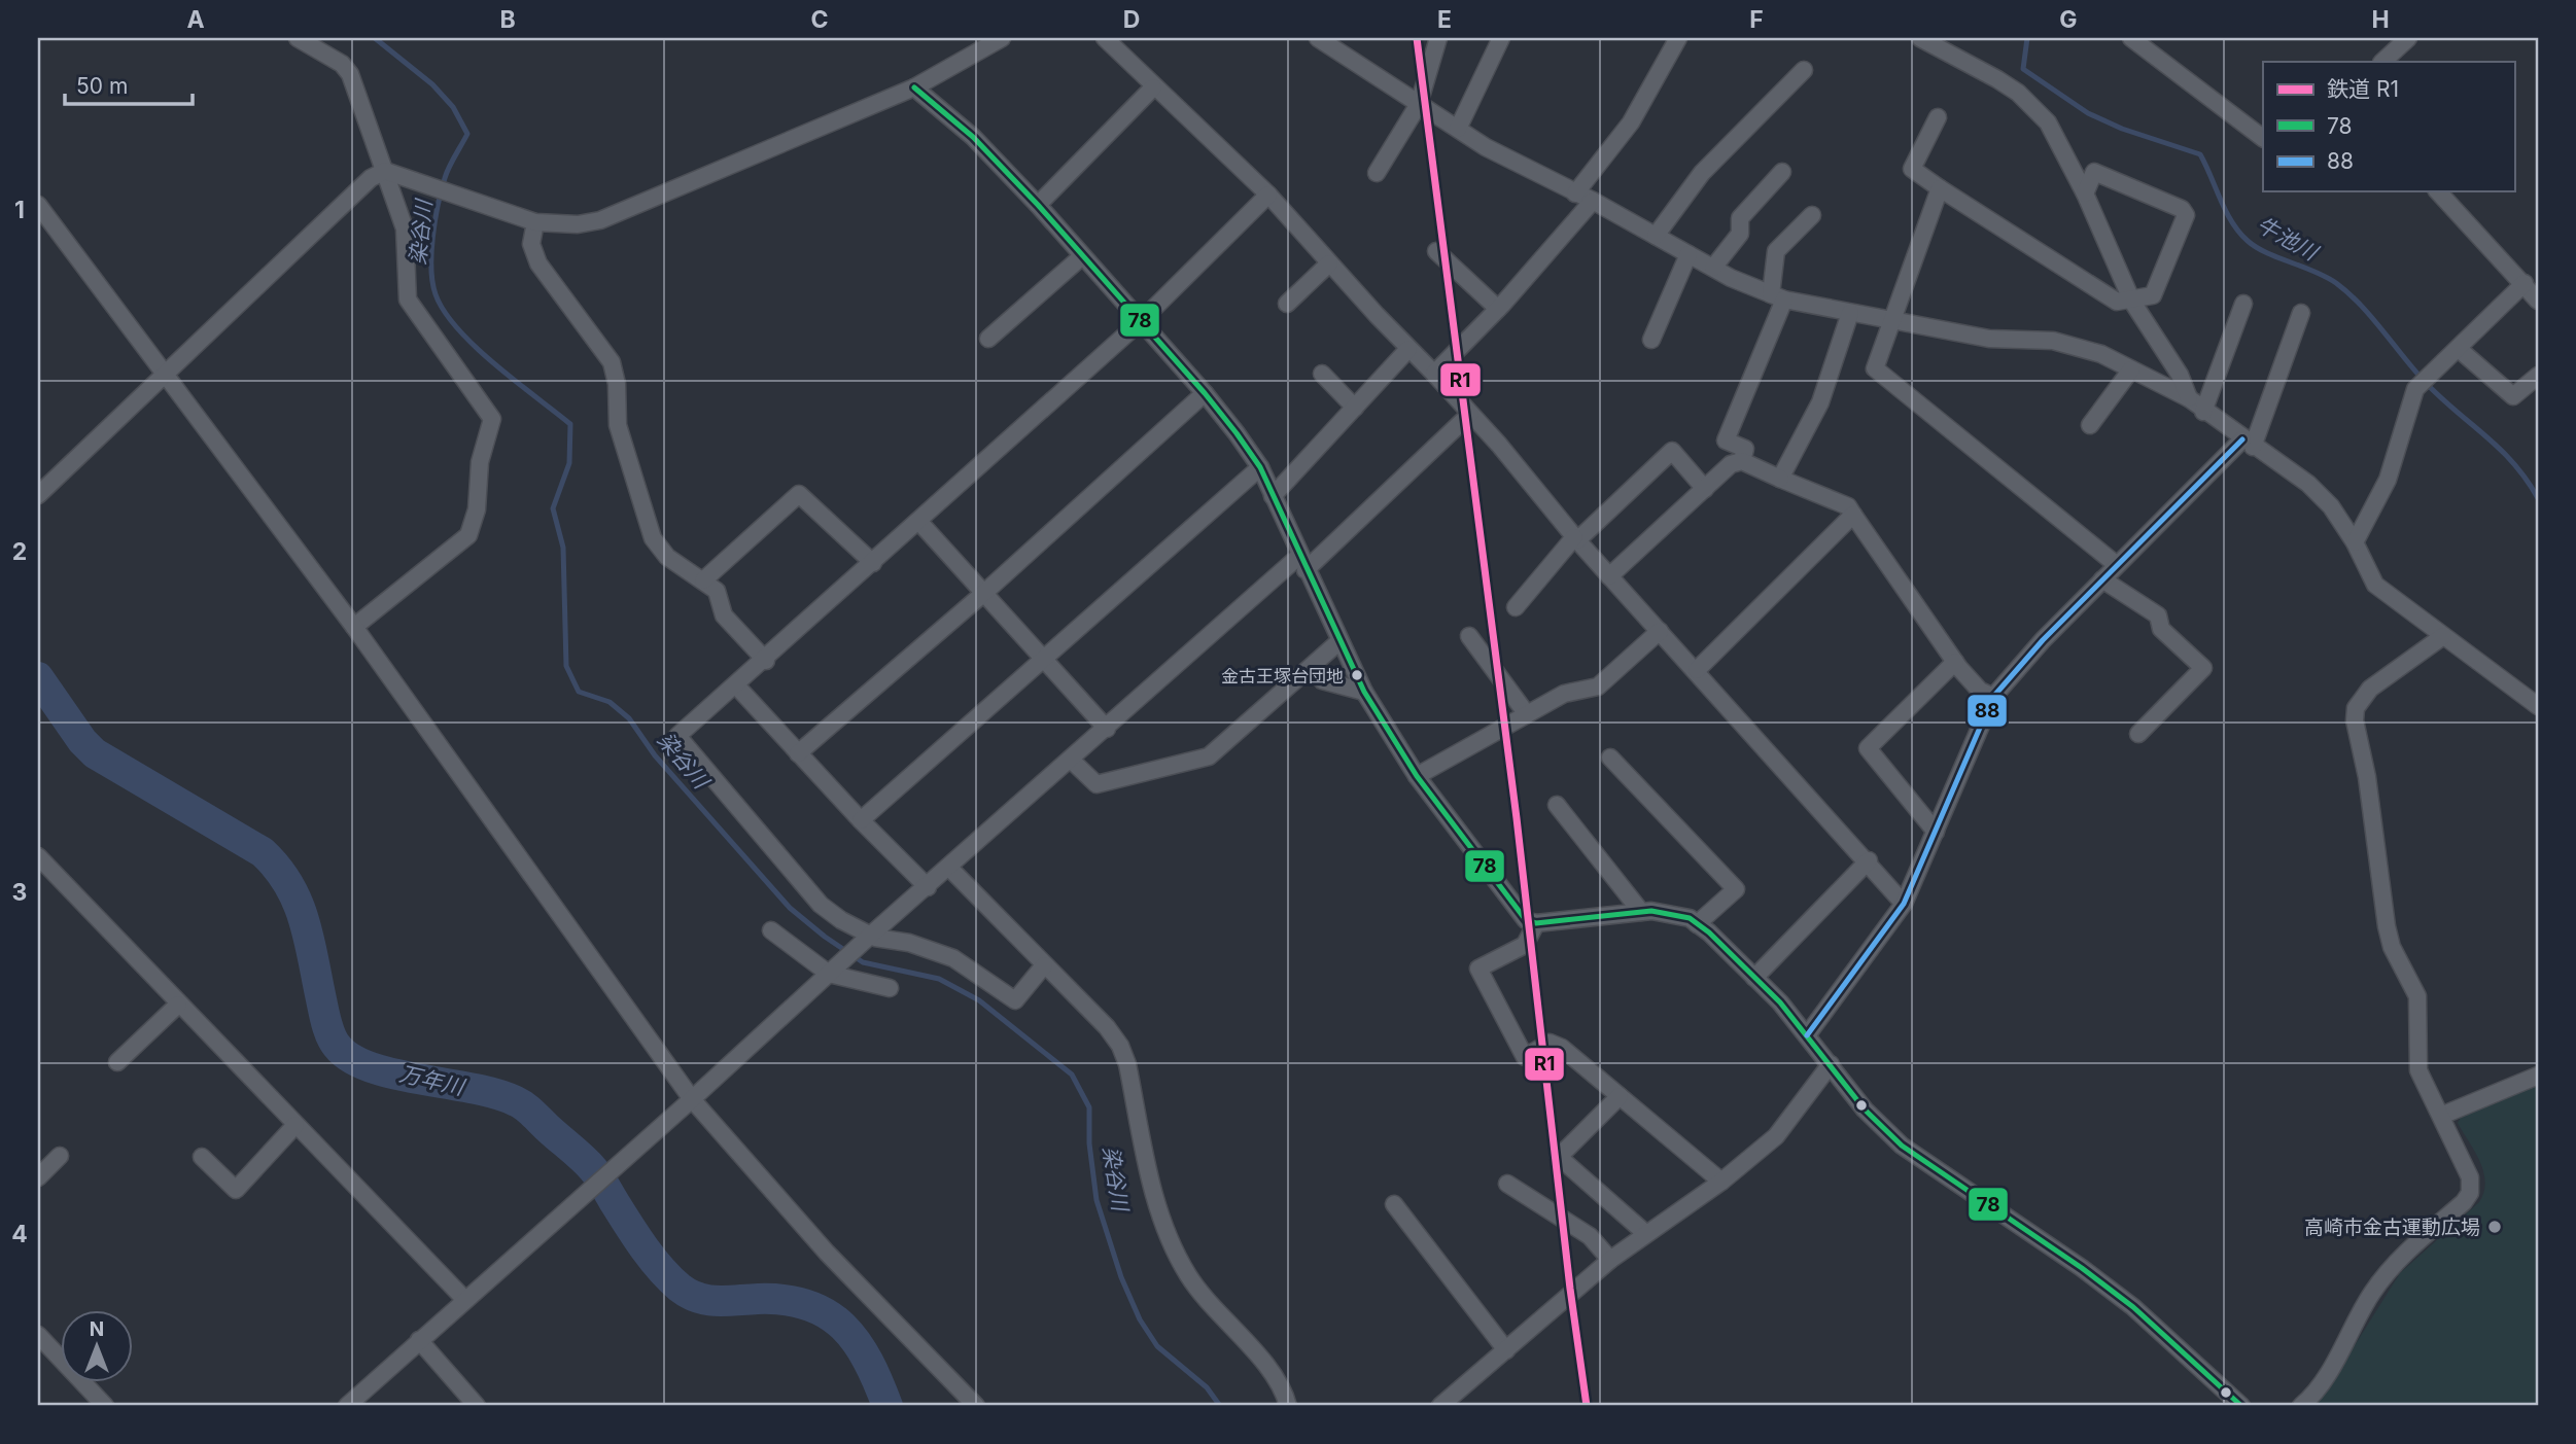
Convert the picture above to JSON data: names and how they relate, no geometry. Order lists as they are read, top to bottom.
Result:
{
  "water": ["染谷川", "牛池川", "万年川"],
  "places": ["金古王塚台団地", "高崎市金古運動広場"],
  "lines": ["rail line R1", "transit line 78", "transit line 88"],
  "legend": ["鉄道 R1", "78", "88"],
  "scale_bar": "50 m",
  "north": "top",
  "grid": {
    "columns": [
      "A",
      "B",
      "C",
      "D",
      "E",
      "F",
      "G",
      "H"
    ],
    "rows": [
      "1",
      "2",
      "3",
      "4"
    ]
  }
}
